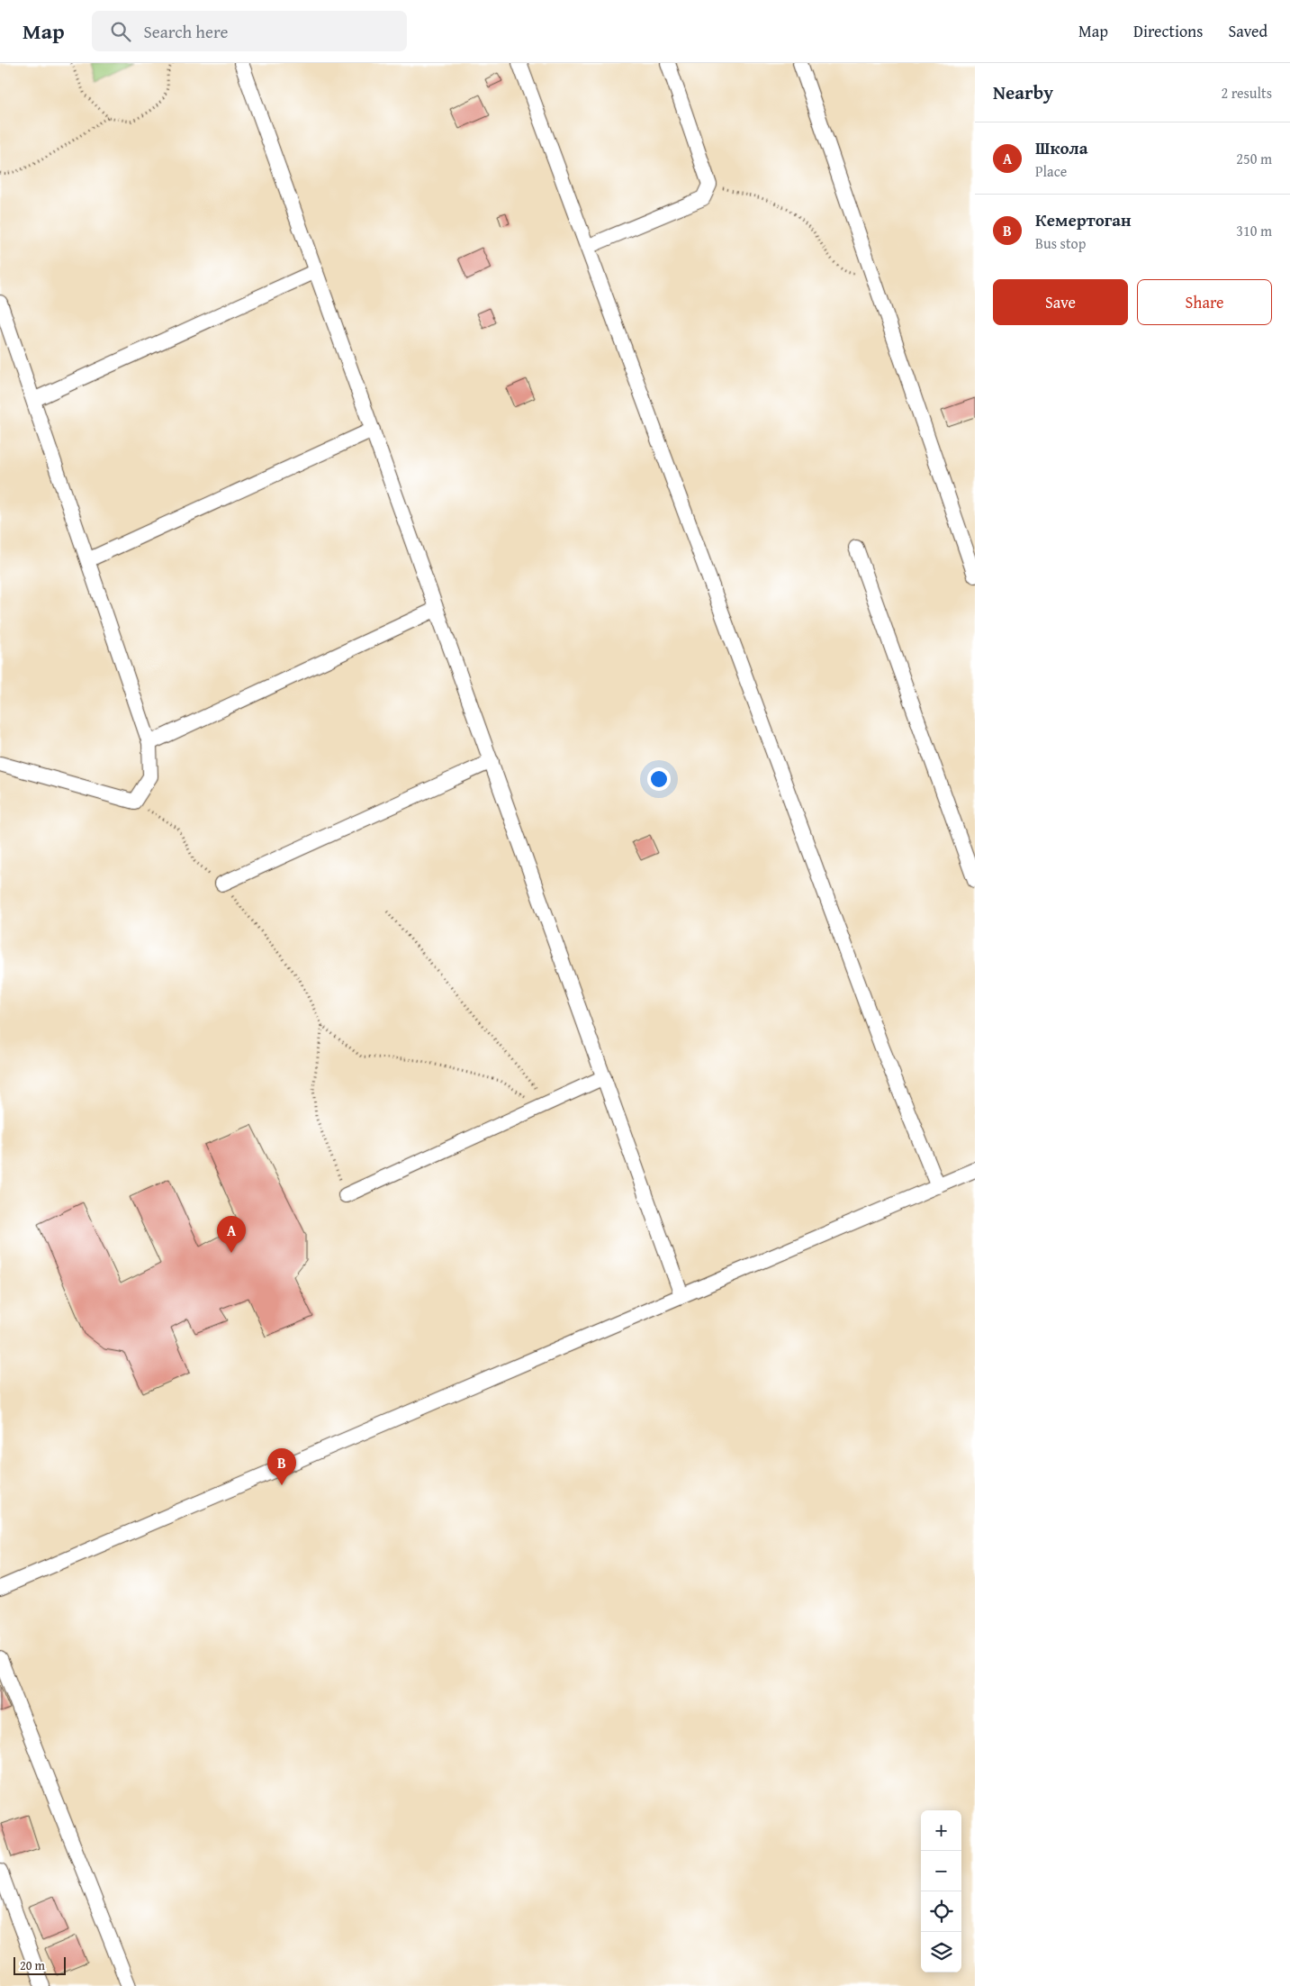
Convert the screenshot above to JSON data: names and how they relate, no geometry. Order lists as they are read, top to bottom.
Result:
{
  "scale_bar": "20 m",
  "page": {
    "header": "Map",
    "search": "Search here",
    "nav": ["Map", "Directions", "Saved"],
    "heading": ["Nearby", "2 results"],
    "list": [
      {
        "mark": "A",
        "name": "Школа",
        "note": "Place",
        "value": "250 m"
      },
      {
        "mark": "B",
        "name": "Кемертоган",
        "note": "Bus stop",
        "value": "310 m"
      }
    ],
    "buttons": ["Save", "Share"],
    "pins": ["A", "B"],
    "map_buttons": ["+", "−"],
    "scale": "20 m"
  }
}
